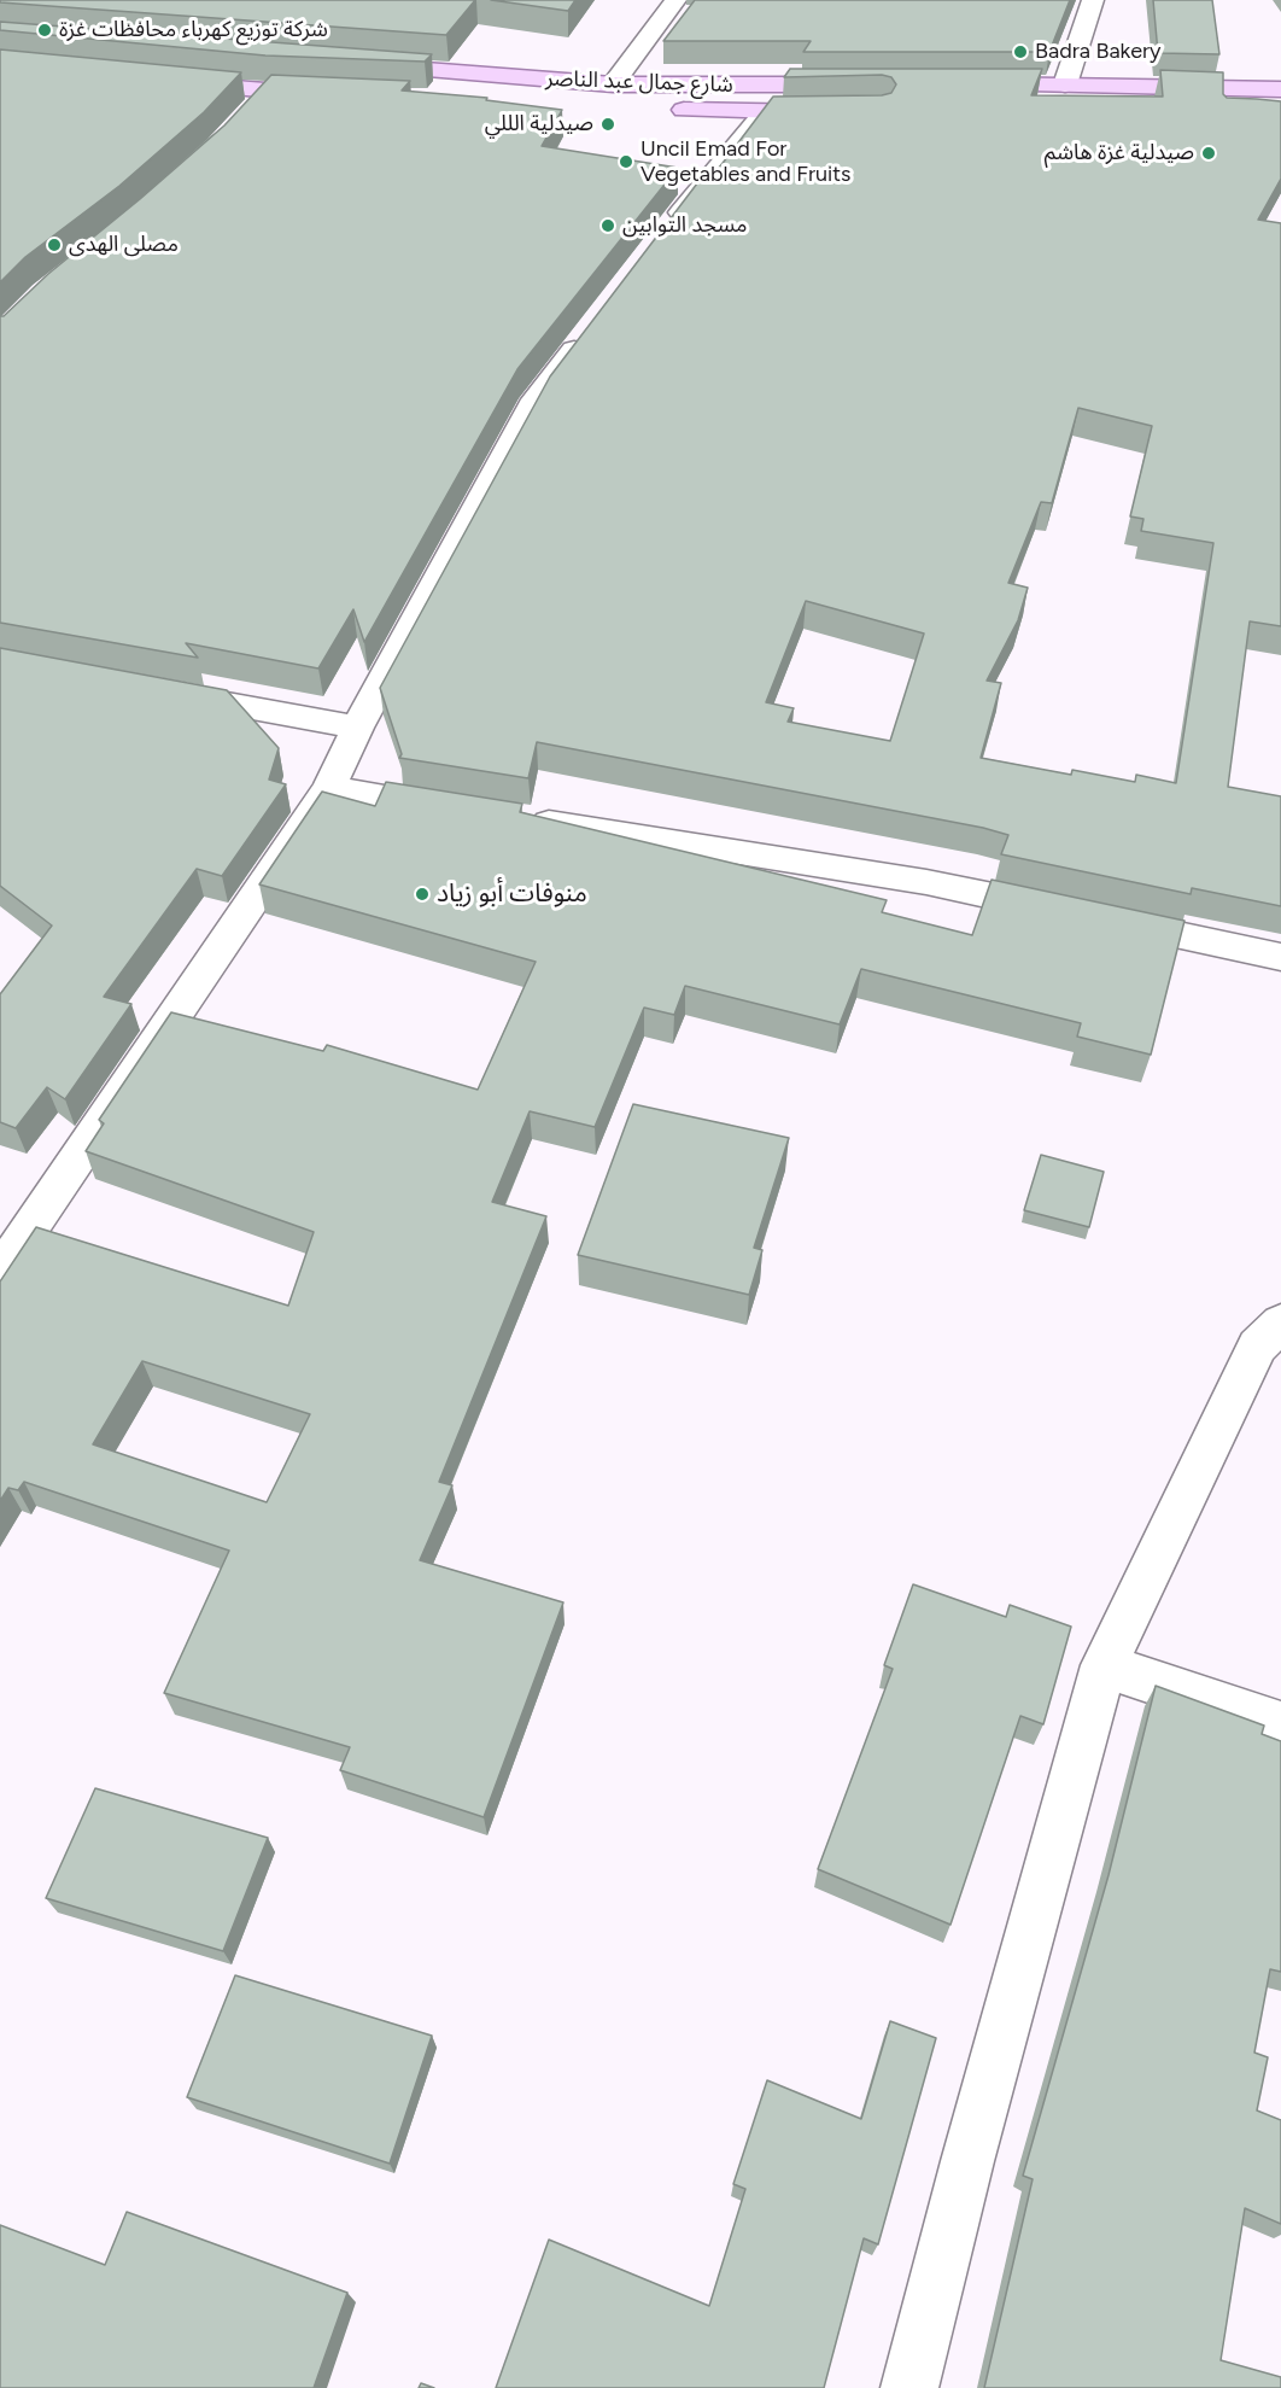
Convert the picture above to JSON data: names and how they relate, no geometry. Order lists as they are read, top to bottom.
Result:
{
  "streets": {
    "main road": ["شارع جمال عبد الناصر"]
  },
  "places": [
    "شركة توزيع كهرباء محافظات غزة",
    "Badra Bakery",
    "صيدلية الللي",
    "صيدلية غزة هاشم",
    "Uncil Emad For Vegetables and Fruits",
    "مسجد التوابين",
    "مصلى الهدى",
    "منوفات أبو زياد"
  ]
}
